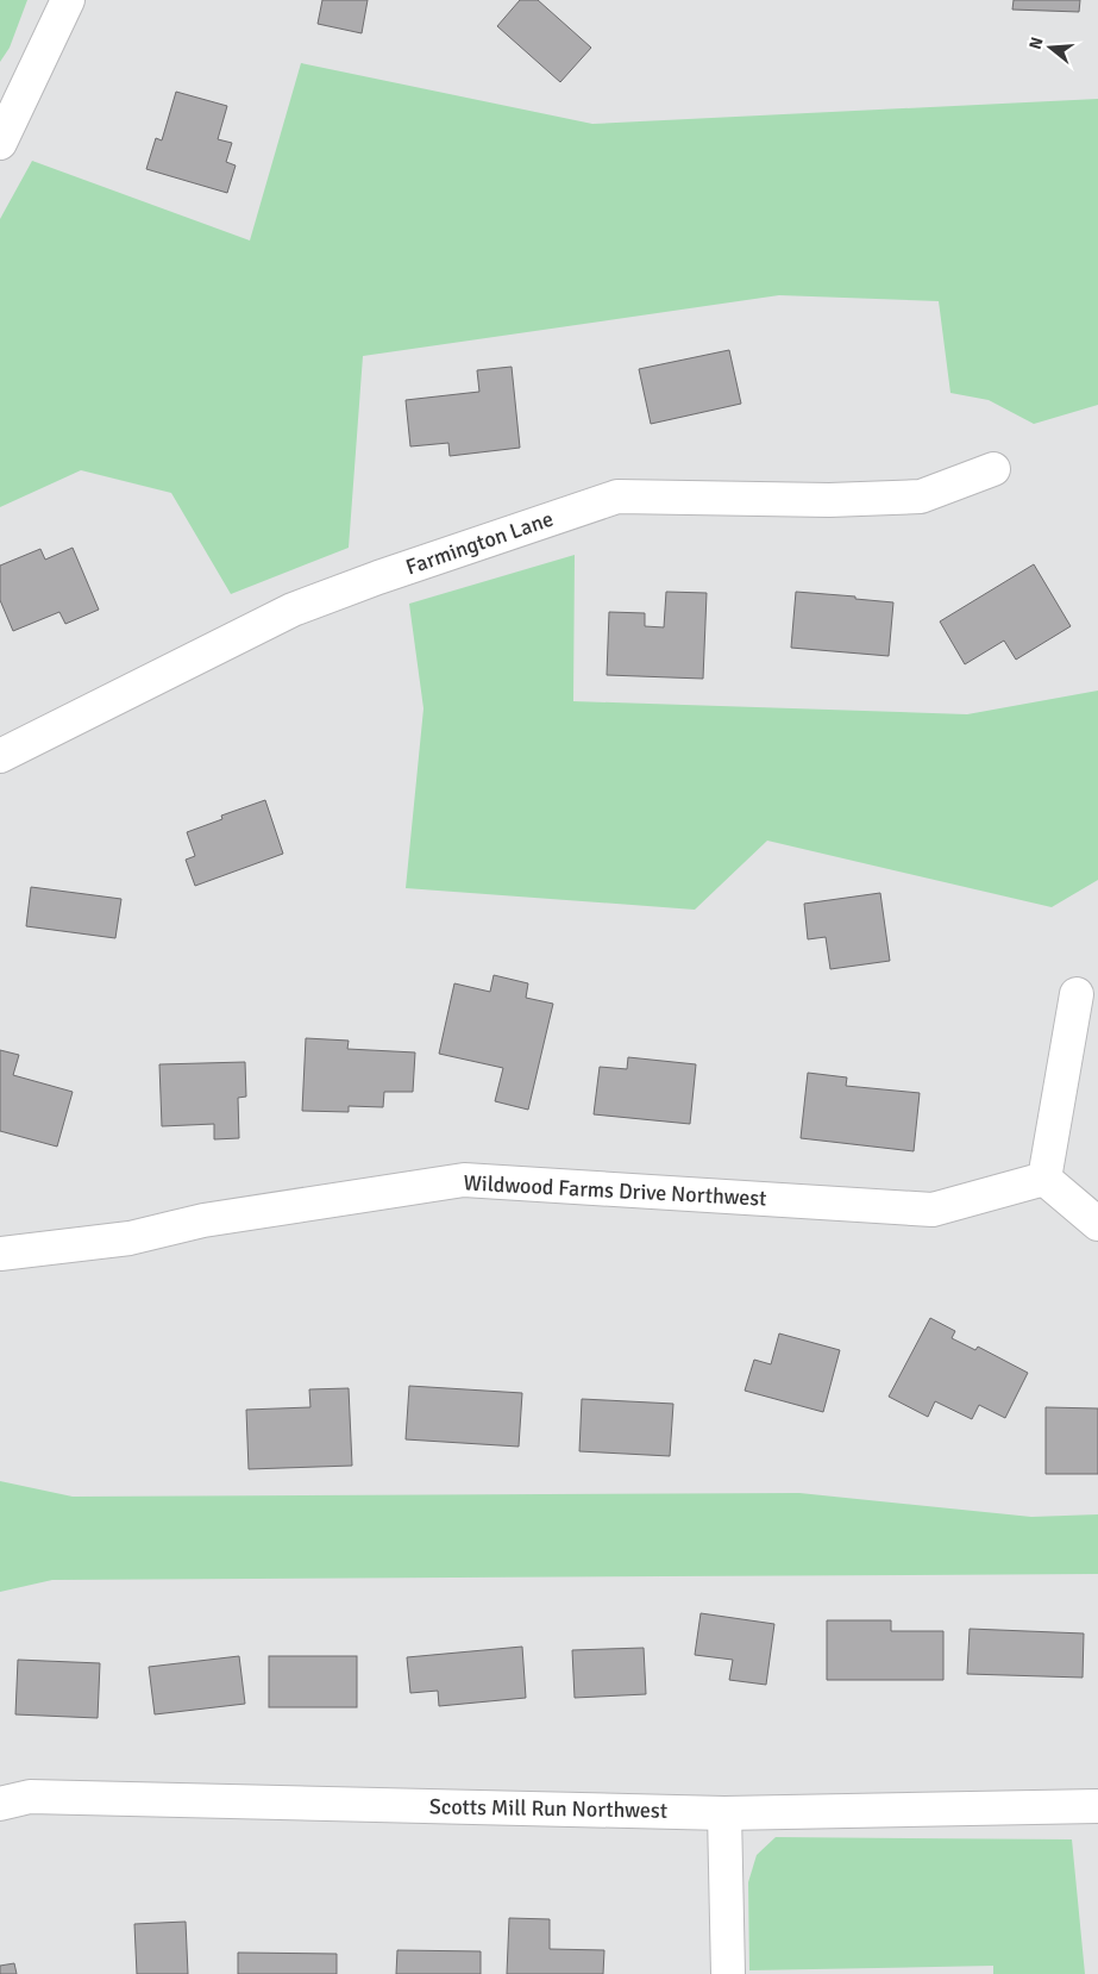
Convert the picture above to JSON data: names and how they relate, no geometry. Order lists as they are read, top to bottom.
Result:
{
  "streets": {
    "street": ["Farmington Lane", "Wildwood Farms Drive Northwest", "Scotts Mill Run Northwest"]
  },
  "north": "left"
}
